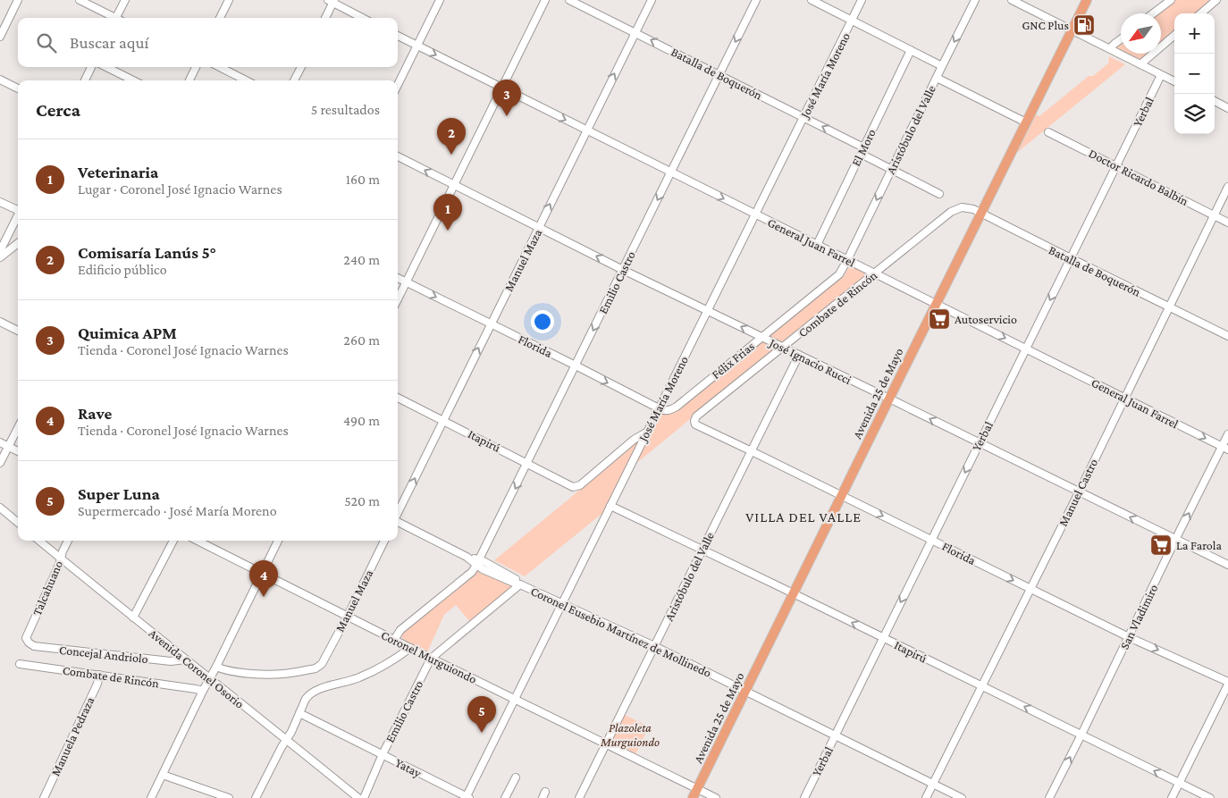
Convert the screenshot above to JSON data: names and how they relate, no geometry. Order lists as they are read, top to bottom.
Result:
{
  "streets": {
    "main road": ["Avenida 25 de Mayo"],
    "street": [
      "Batalla de Boquerón",
      "José María Moreno",
      "Yerbal",
      "Aristóbulo del Valle",
      "El Moro",
      "Doctor Ricardo Balbín",
      "General Juan Farrel",
      "Manuel Maza",
      "Emilio Castro",
      "Combate de Rincón",
      "Florida",
      "Félix Frias",
      "José Ignacio Rucci",
      "Itapirú",
      "Manuel Castro",
      "Talcahuano",
      "San Vladimiro",
      "Coronel Eusebio Martínez de Mollinedo",
      "Concejal Andriolo",
      "Coronel Murguiondo",
      "Avenida Coronel Osorio",
      "Manuela Pedraza",
      "Yatay"
    ]
  },
  "crossings": [
    ["Batalla de Boquerón", "José María Moreno"],
    ["Batalla de Boquerón", "Yerbal"],
    ["Batalla de Boquerón", "Aristóbulo del Valle"],
    ["Batalla de Boquerón", "El Moro"],
    ["Batalla de Boquerón", "Manuel Maza"],
    ["Batalla de Boquerón", "Emilio Castro"],
    ["Batalla de Boquerón", "Combate de Rincón"],
    ["Batalla de Boquerón", "Avenida 25 de Mayo"],
    ["Batalla de Boquerón", "Manuel Castro"],
    ["José María Moreno", "General Juan Farrel"],
    ["José María Moreno", "Florida"],
    ["José María Moreno", "Félix Frias"],
    ["José María Moreno", "José Ignacio Rucci"],
    ["José María Moreno", "Itapirú"],
    ["José María Moreno", "Coronel Eusebio Martínez de Mollinedo"],
    ["José María Moreno", "Coronel Murguiondo"],
    ["José María Moreno", "Yatay"],
    ["Yerbal", "Doctor Ricardo Balbín"],
    ["Yerbal", "General Juan Farrel"],
    ["Yerbal", "Florida"],
    ["Yerbal", "José Ignacio Rucci"],
    ["Yerbal", "Itapirú"],
    ["Yerbal", "Coronel Eusebio Martínez de Mollinedo"],
    ["Aristóbulo del Valle", "General Juan Farrel"],
    ["Aristóbulo del Valle", "Florida"],
    ["Aristóbulo del Valle", "Félix Frias"],
    ["Aristóbulo del Valle", "José Ignacio Rucci"],
    ["Aristóbulo del Valle", "Itapirú"],
    ["Aristóbulo del Valle", "Coronel Eusebio Martínez de Mollinedo"],
    ["Aristóbulo del Valle", "Coronel Murguiondo"],
    ["El Moro", "General Juan Farrel"],
    ["Doctor Ricardo Balbín", "Manuel Castro"],
    ["General Juan Farrel", "Manuel Maza"],
    ["General Juan Farrel", "Emilio Castro"],
    ["General Juan Farrel", "Combate de Rincón"],
    ["General Juan Farrel", "Félix Frias"],
    ["General Juan Farrel", "Avenida 25 de Mayo"],
    ["General Juan Farrel", "Manuel Castro"],
    ["General Juan Farrel", "San Vladimiro"],
    ["Manuel Maza", "Florida"],
    ["Manuel Maza", "José Ignacio Rucci"],
    ["Manuel Maza", "Itapirú"],
    ["Manuel Maza", "Coronel Murguiondo"],
    ["Emilio Castro", "Florida"],
    ["Emilio Castro", "José Ignacio Rucci"],
    ["Emilio Castro", "Itapirú"],
    ["Emilio Castro", "Coronel Eusebio Martínez de Mollinedo"],
    ["Emilio Castro", "Coronel Murguiondo"],
    ["Emilio Castro", "Yatay"],
    ["Combate de Rincón", "Florida"],
    ["Combate de Rincón", "José Ignacio Rucci"],
    ["Combate de Rincón", "Manuela Pedraza"],
    ["Florida", "Félix Frias"],
    ["Florida", "Avenida 25 de Mayo"],
    ["Florida", "Manuel Castro"],
    ["Florida", "San Vladimiro"],
    ["Félix Frias", "José Ignacio Rucci"],
    ["José Ignacio Rucci", "Avenida 25 de Mayo"],
    ["José Ignacio Rucci", "Manuel Castro"],
    ["José Ignacio Rucci", "San Vladimiro"],
    ["Avenida 25 de Mayo", "Itapirú"],
    ["Avenida 25 de Mayo", "Coronel Eusebio Martínez de Mollinedo"],
    ["Avenida 25 de Mayo", "Coronel Murguiondo"],
    ["Itapirú", "Manuel Castro"],
    ["Itapirú", "San Vladimiro"],
    ["Manuel Castro", "Coronel Eusebio Martínez de Mollinedo"],
    ["Talcahuano", "Concejal Andriolo"],
    ["Talcahuano", "Avenida Coronel Osorio"],
    ["Concejal Andriolo", "Avenida Coronel Osorio"]
  ],
  "one_way": [
    "Yerbal",
    "General Juan Farrel",
    "Manuel Maza",
    "Emilio Castro",
    "Florida",
    "José Ignacio Rucci",
    "San Vladimiro"
  ],
  "districts": ["VILLA DEL VALLE"],
  "parks": ["Plazoleta Murguiondo"],
  "places": {
    "fuel station": ["GNC Plus"],
    "supermarket": ["Autoservicio", "La Farola"]
  },
  "north": "bottom left",
  "page": {
    "map_buttons": ["+", "−"],
    "search": "Buscar aquí",
    "pins": [
      "3",
      "2",
      "1",
      "4",
      "5"
    ],
    "heading": ["Cerca", "5 resultados"],
    "list": [
      {
        "mark": "1",
        "name": "Veterinaria",
        "note": "Lugar · Coronel José Ignacio Warnes",
        "value": "160 m"
      },
      {
        "mark": "2",
        "name": "Comisaría Lanús 5°",
        "note": "Edificio público",
        "value": "240 m"
      },
      {
        "mark": "3",
        "name": "Quimica APM",
        "note": "Tienda · Coronel José Ignacio Warnes",
        "value": "260 m"
      },
      {
        "mark": "4",
        "name": "Rave",
        "note": "Tienda · Coronel José Ignacio Warnes",
        "value": "490 m"
      },
      {
        "mark": "5",
        "name": "Super Luna",
        "note": "Supermercado · José María Moreno",
        "value": "520 m"
      }
    ]
  }
}
